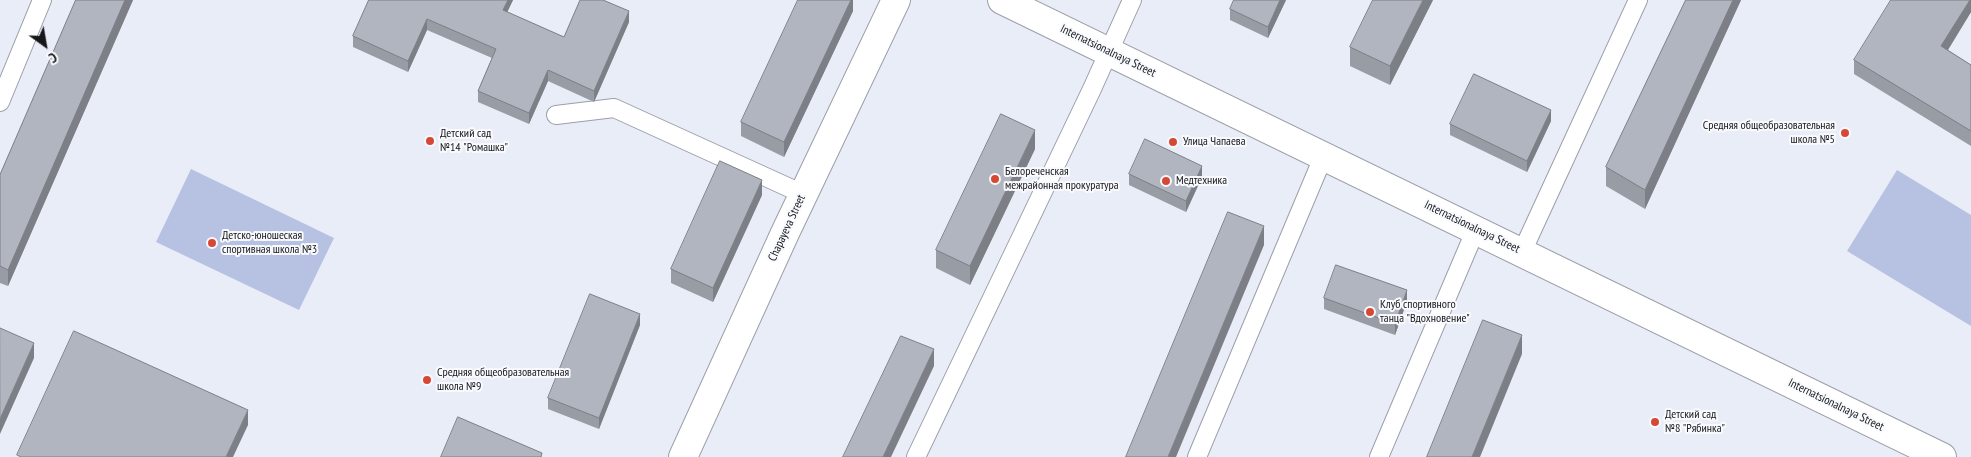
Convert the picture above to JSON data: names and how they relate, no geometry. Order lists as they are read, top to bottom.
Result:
{
  "streets": {
    "street": ["Internatsionalnaya Street", "Chapayeva Street"]
  },
  "places": [
    "Средняя общеобразовательная школа №5",
    "Детский сад №14 \"Ромашка\"",
    "Улица Чапаева",
    "Белореченская межрайонная прокуратура",
    "Медтехника",
    "Детско-юношеская спортивная школа №3",
    "Клуб спортивного танца \"Вдохновение\"",
    "Средняя общеобразовательная школа №9",
    "Детский сад №8 \"Рябинка\""
  ],
  "north": "bottom right"
}
